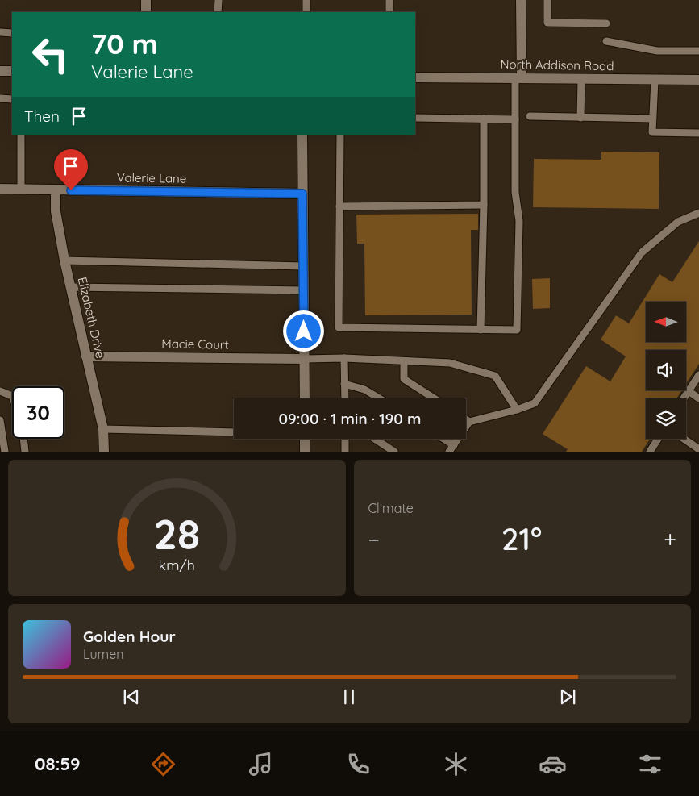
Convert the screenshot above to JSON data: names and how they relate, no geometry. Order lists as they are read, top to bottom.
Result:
{
  "streets": {
    "street": [
      "North Addison Road",
      "Valerie Lane",
      "Elizabeth Drive",
      "Macie Court"
    ]
  },
  "crossings": [
    ["Valerie Lane", "Elizabeth Drive"],
    ["Elizabeth Drive", "Macie Court"]
  ],
  "north": "left",
  "page": {
    "turn": ["70 m", "Valerie Lane"],
    "then": "Then",
    "limit": "30",
    "trip": "09:00 · 1 min · 190 m",
    "tile": "Climate",
    "heat": ["−", "21°", "+"],
    "song": ["Golden Hour", "Lumen"],
    "tabs": "08:59",
    "gauge": ["28", "km/h"]
  }
}
